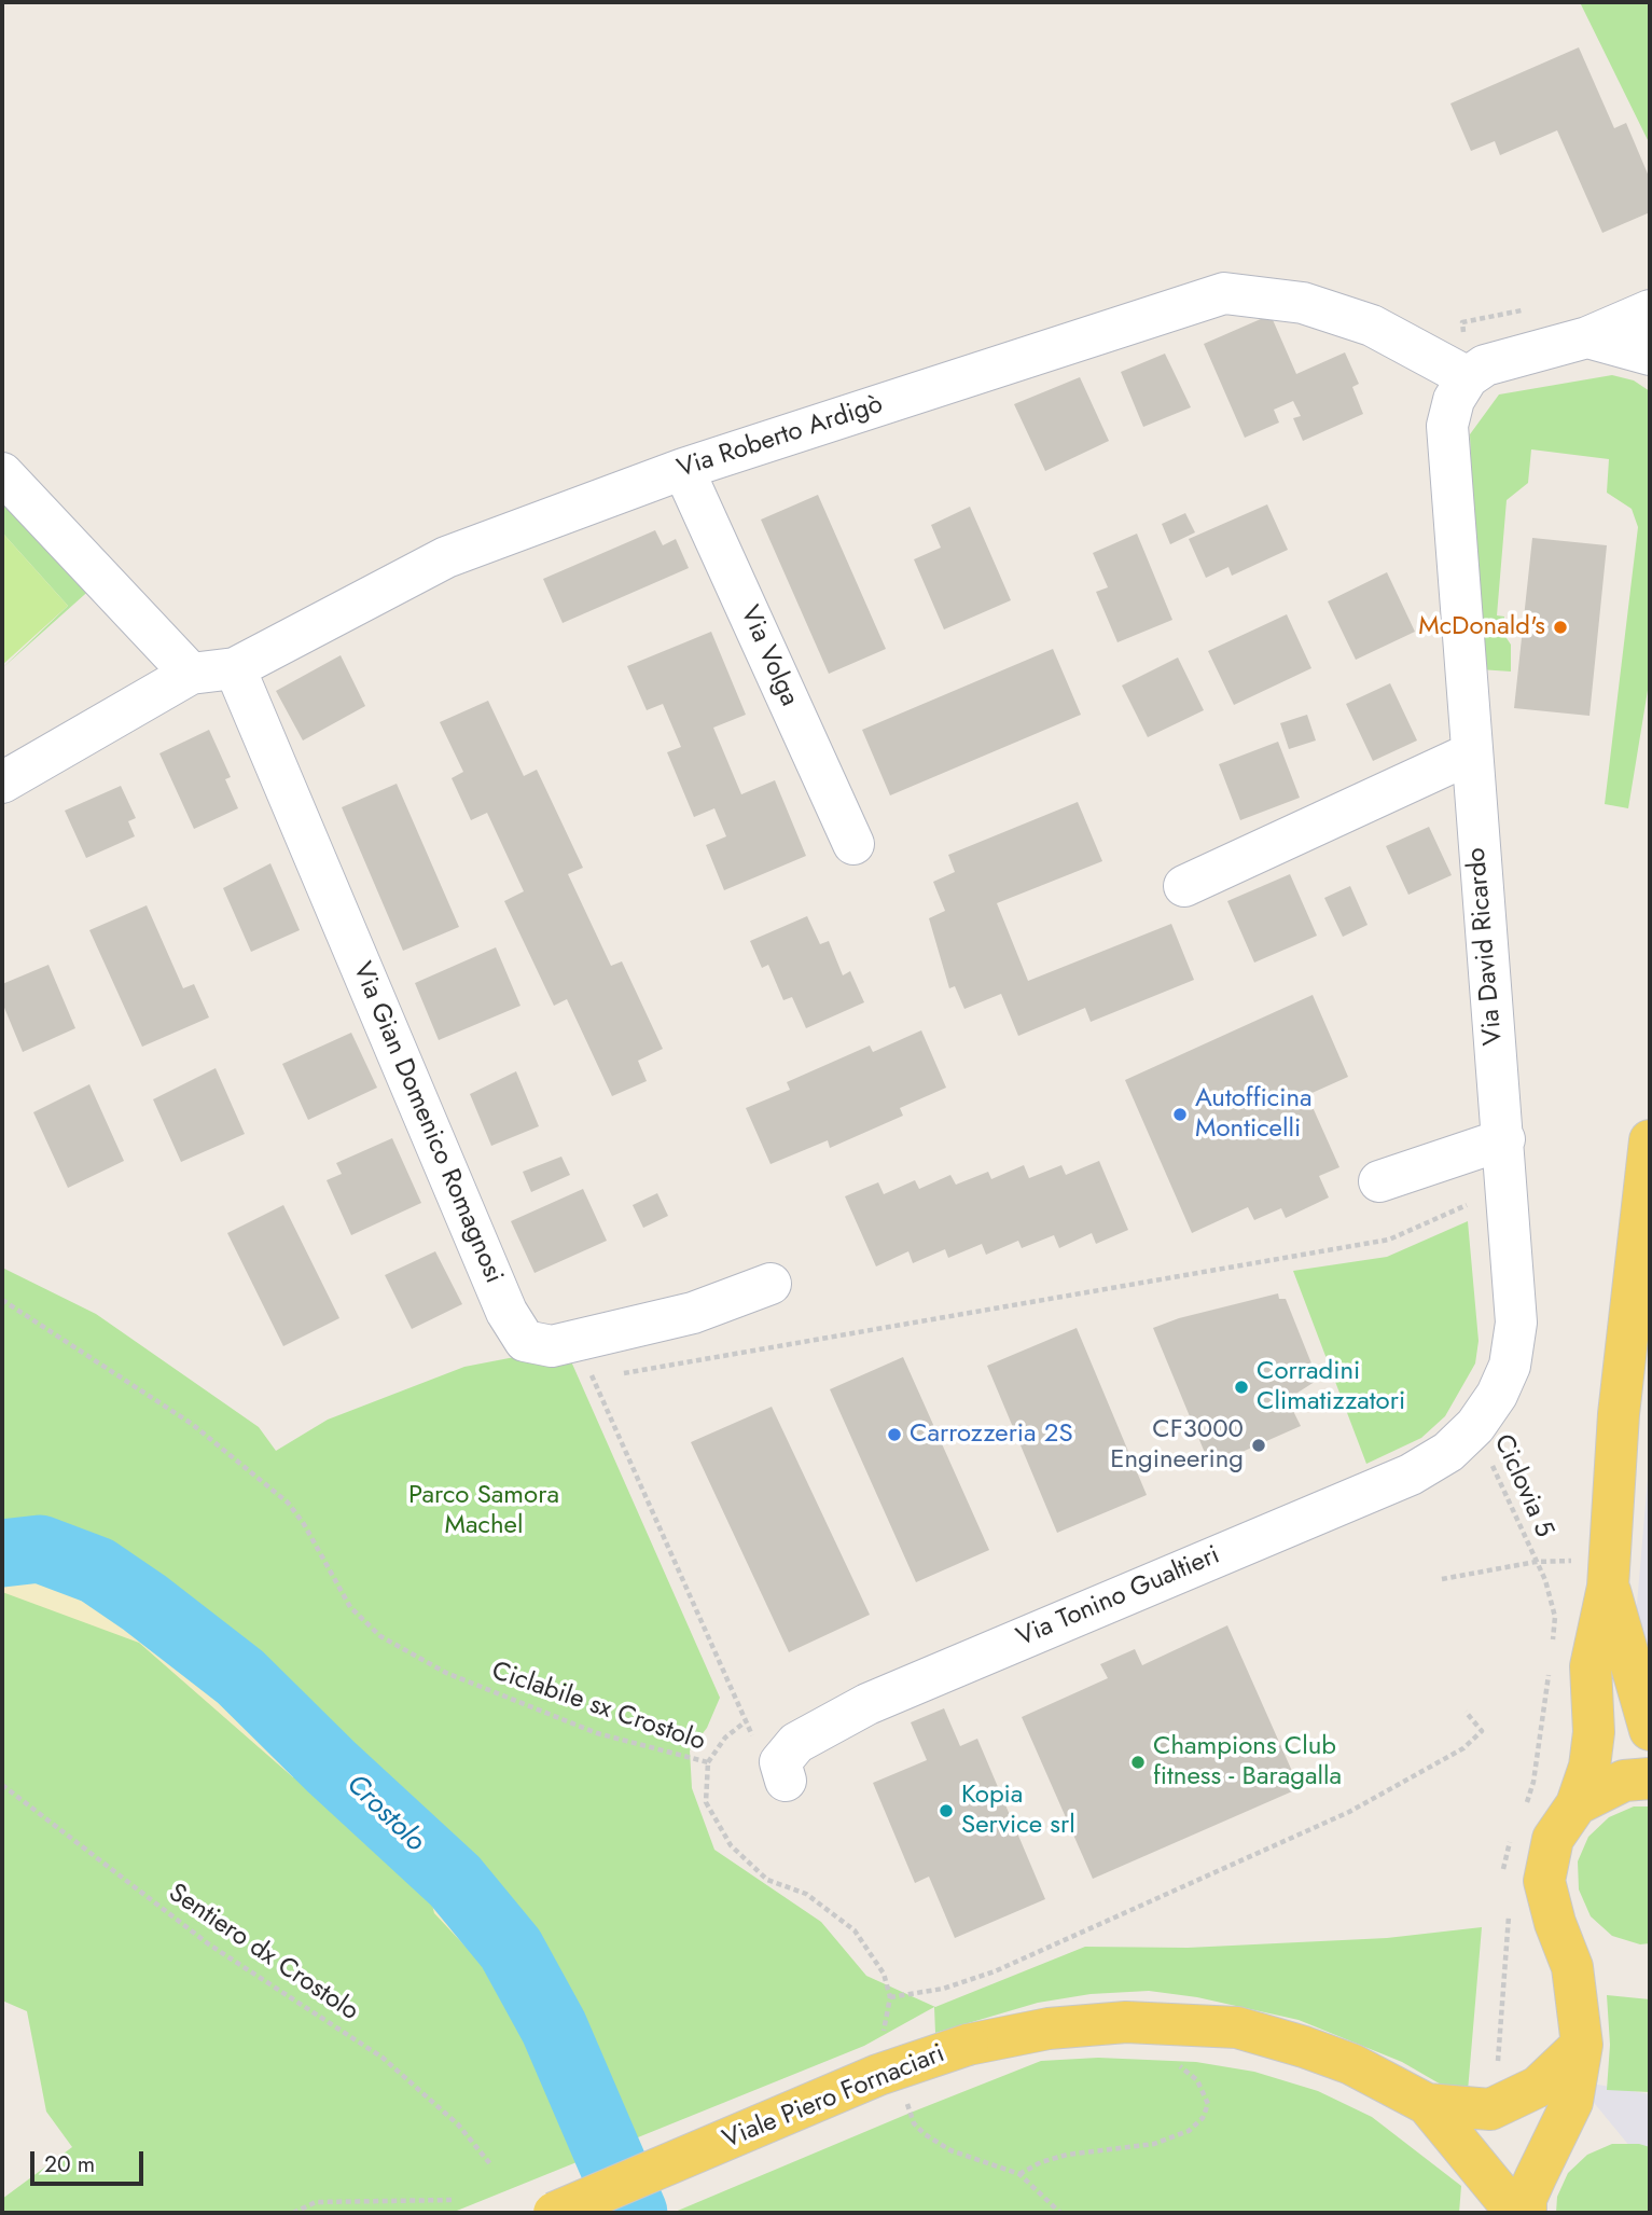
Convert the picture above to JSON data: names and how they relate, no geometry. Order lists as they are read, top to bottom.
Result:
{
  "streets": {
    "main road": ["Viale Piero Fornaciari"],
    "street": [
      "Via Roberto Ardigò",
      "Via Volga",
      "Via David Ricardo",
      "Via Gian Domenico Romagnosi",
      "Via Tonino Gualtieri"
    ],
    "path": ["Ciclovia 5", "Ciclabile sx Crostolo", "Sentiero dx Crostolo"]
  },
  "crossings": [
    ["Via Roberto Ardigò", "Via Volga"],
    ["Via Roberto Ardigò", "Via David Ricardo"],
    ["Via Roberto Ardigò", "Via Gian Domenico Romagnosi"],
    ["Via David Ricardo", "Ciclovia 5"],
    ["Via David Ricardo", "Via Tonino Gualtieri"],
    ["Ciclovia 5", "Via Tonino Gualtieri"]
  ],
  "water": ["Crostolo"],
  "parks": ["Parco Samora Machel"],
  "places": [
    "McDonald's",
    "Autofficina Monticelli",
    "Corradini Climatizzatori",
    "Carrozzeria 2S",
    "CF3000 Engineering",
    "Champions Club fitness - Baragalla",
    "Kopia Service srl"
  ],
  "scale_bar": "20 m"
}
